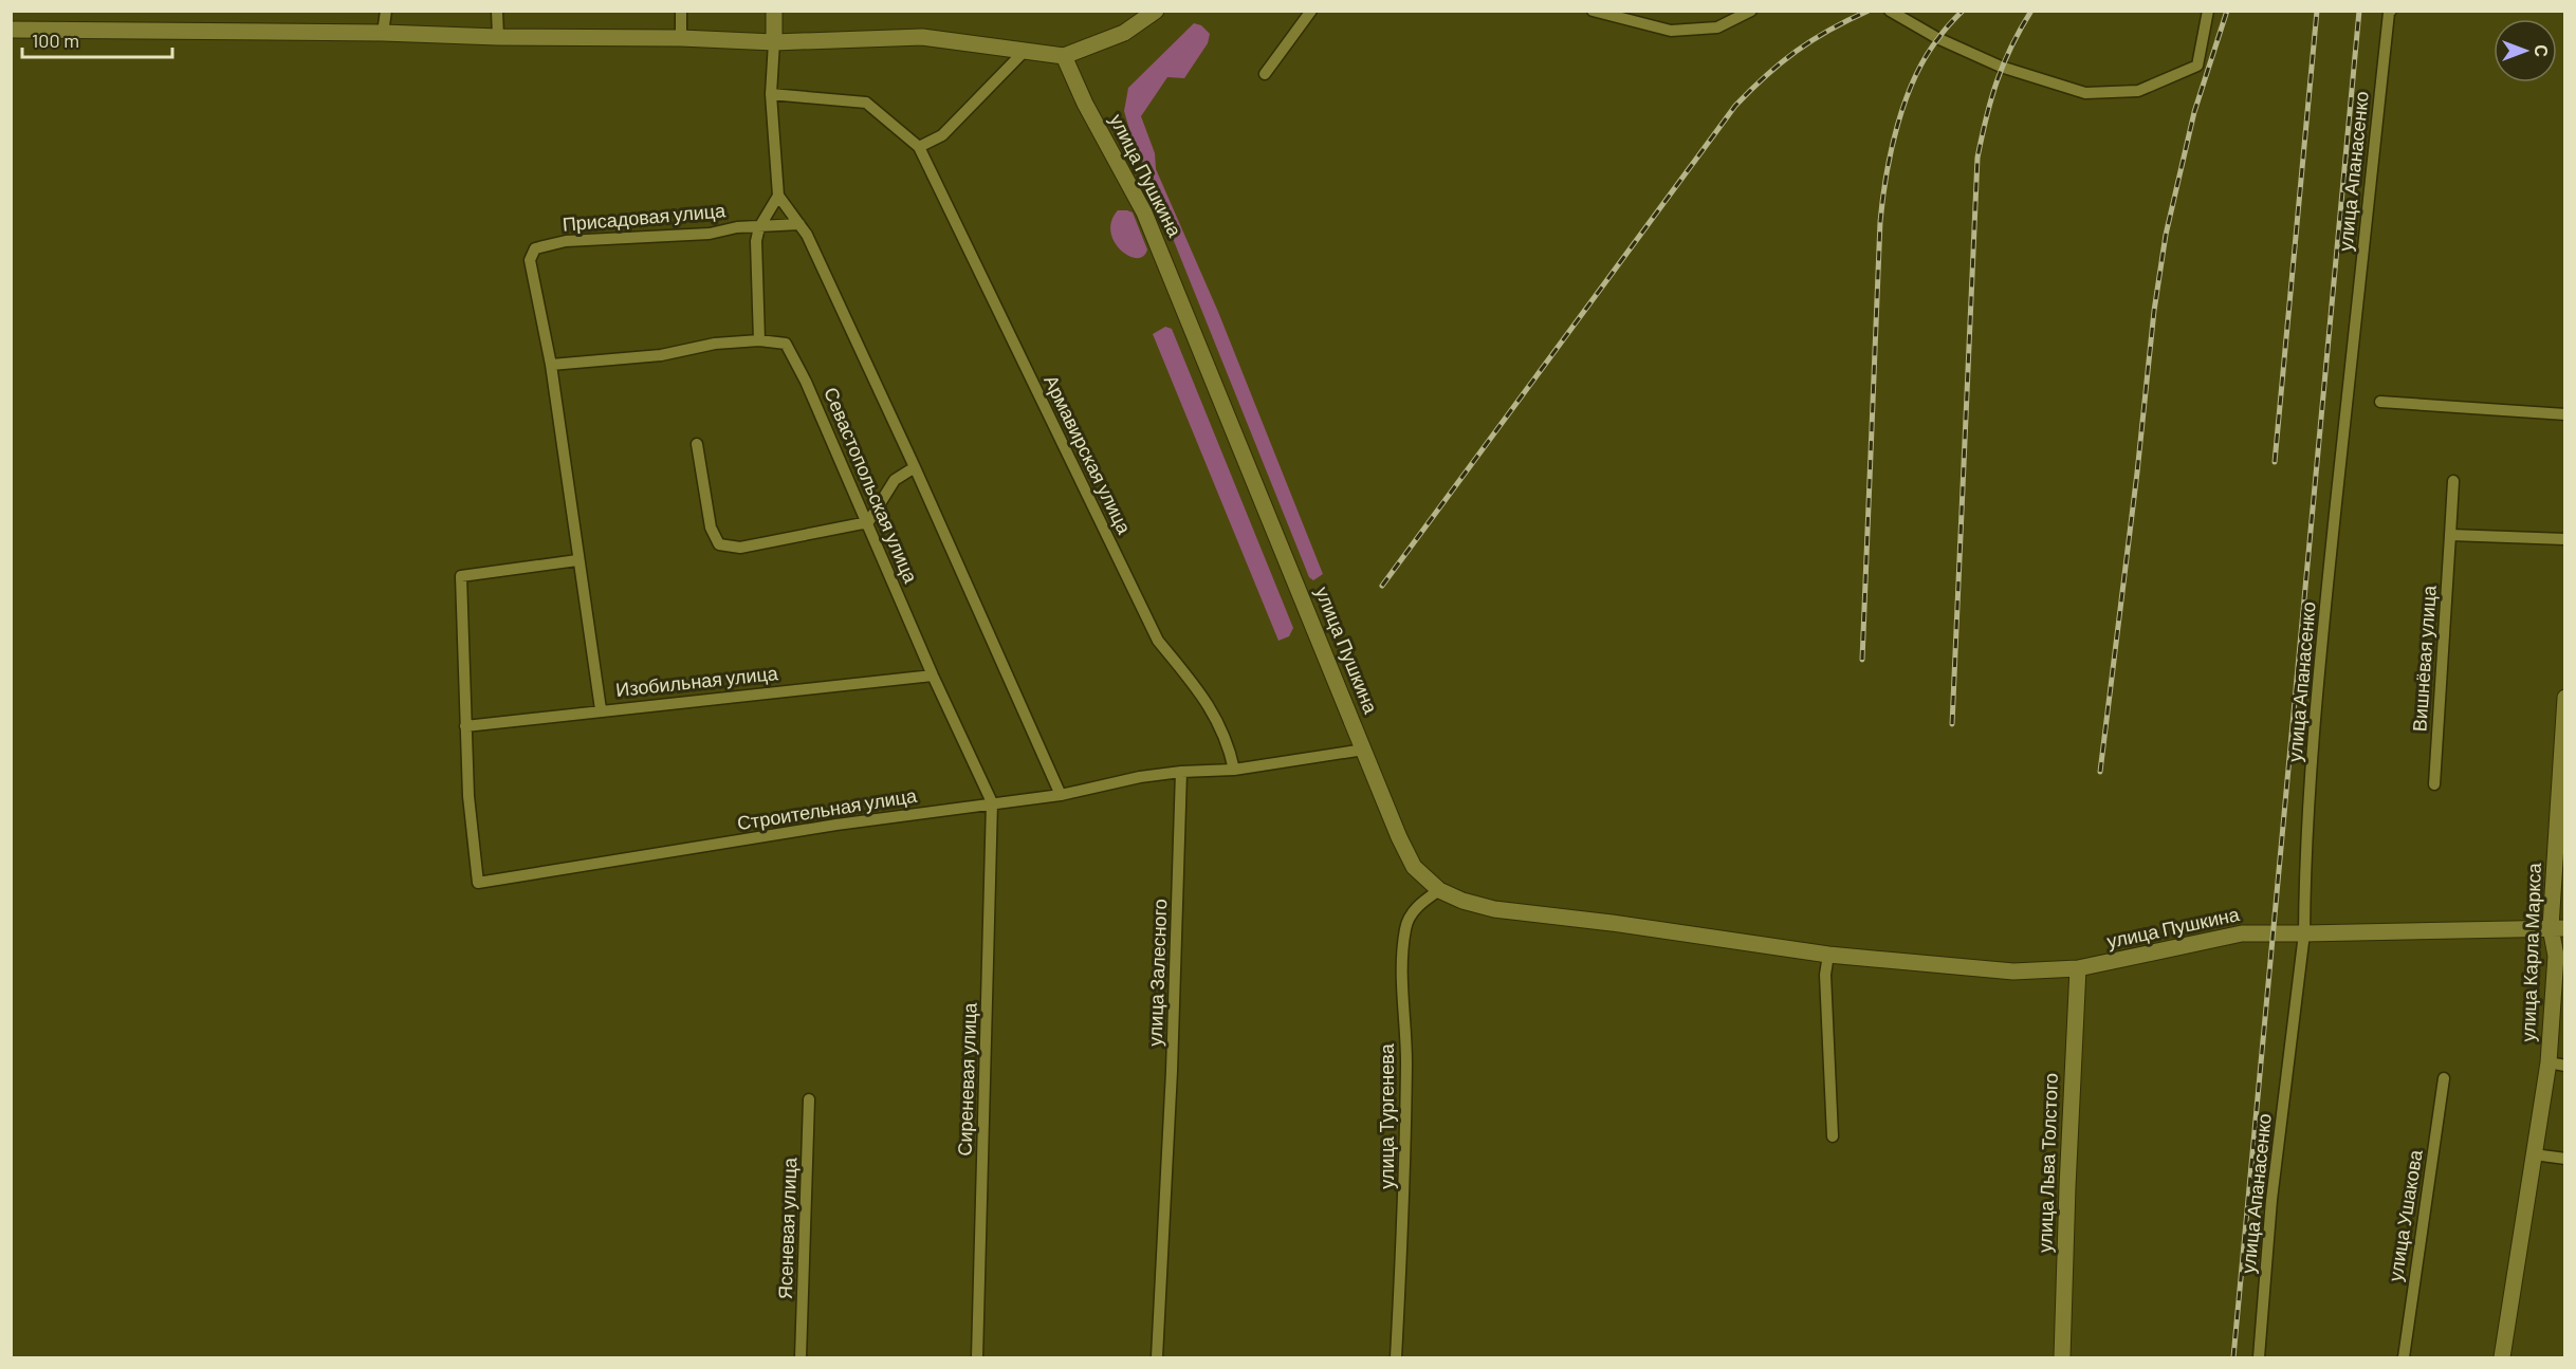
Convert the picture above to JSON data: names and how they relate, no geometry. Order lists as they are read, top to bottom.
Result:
{
  "streets": {
    "main road": ["улица Пушкина", "улица Карла Маркса", "улица Льва Толстого"],
    "street": [
      "улица Апанасенко",
      "Присадовая улица",
      "Армавирская улица",
      "Севастопольская улица",
      "Вишнёвая улица",
      "Изобильная улица",
      "Строительная улица",
      "улица Залесного",
      "Сиреневая улица",
      "улица Тургенева",
      "улица Ушакова",
      "Ясеневая улица"
    ]
  },
  "crossings": [
    ["улица Апанасенко", "улица Пушкина"],
    ["улица Пушкина", "улица Карла Маркса"],
    ["улица Пушкина", "улица Тургенева"],
    ["улица Пушкина", "улица Льва Толстого"],
    ["Присадовая улица", "Изобильная улица"],
    ["Севастопольская улица", "Изобильная улица"],
    ["Севастопольская улица", "Строительная улица"],
    ["Севастопольская улица", "Сиреневая улица"],
    ["Изобильная улица", "Строительная улица"],
    ["Строительная улица", "улица Залесного"],
    ["Строительная улица", "Сиреневая улица"]
  ],
  "scale_bar": "100 m",
  "north": "right"
}
